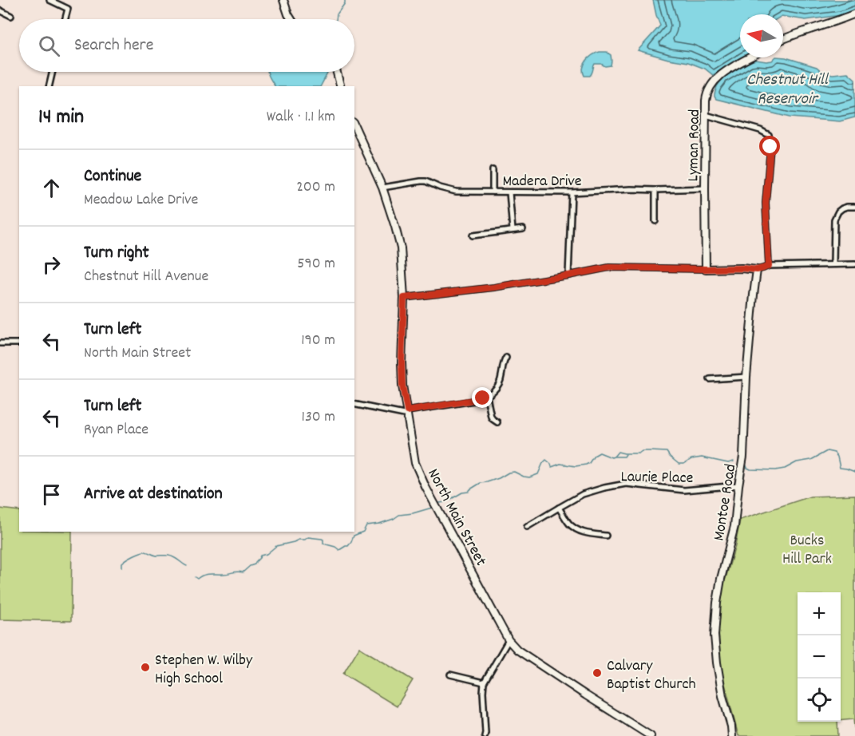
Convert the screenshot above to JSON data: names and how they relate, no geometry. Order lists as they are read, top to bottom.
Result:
{
  "streets": {
    "street": [
      "Lyman Road",
      "Madera Drive",
      "Laurie Place",
      "Montoe Road",
      "North Main Street"
    ]
  },
  "crossings": [
    ["Lyman Road", "Madera Drive"],
    ["Madera Drive", "North Main Street"],
    ["Laurie Place", "Montoe Road"]
  ],
  "water": ["Chestnut Hill Reservoir"],
  "parks": ["Bucks Hill Park"],
  "places": ["Stephen W. Wilby High School", "Calvary Baptist Church"],
  "north": "left",
  "page": {
    "search": "Search here",
    "heading": ["14 min", "Walk · 1.1 km"],
    "list": [
      ["Continue", "Meadow Lake Drive", "200 m"],
      ["Turn right", "Chestnut Hill Avenue", "590 m"],
      ["Turn left", "North Main Street", "190 m"],
      ["Turn left", "Ryan Place", "130 m"],
      "Arrive at destination"
    ],
    "map_buttons": ["+", "−"]
  }
}
